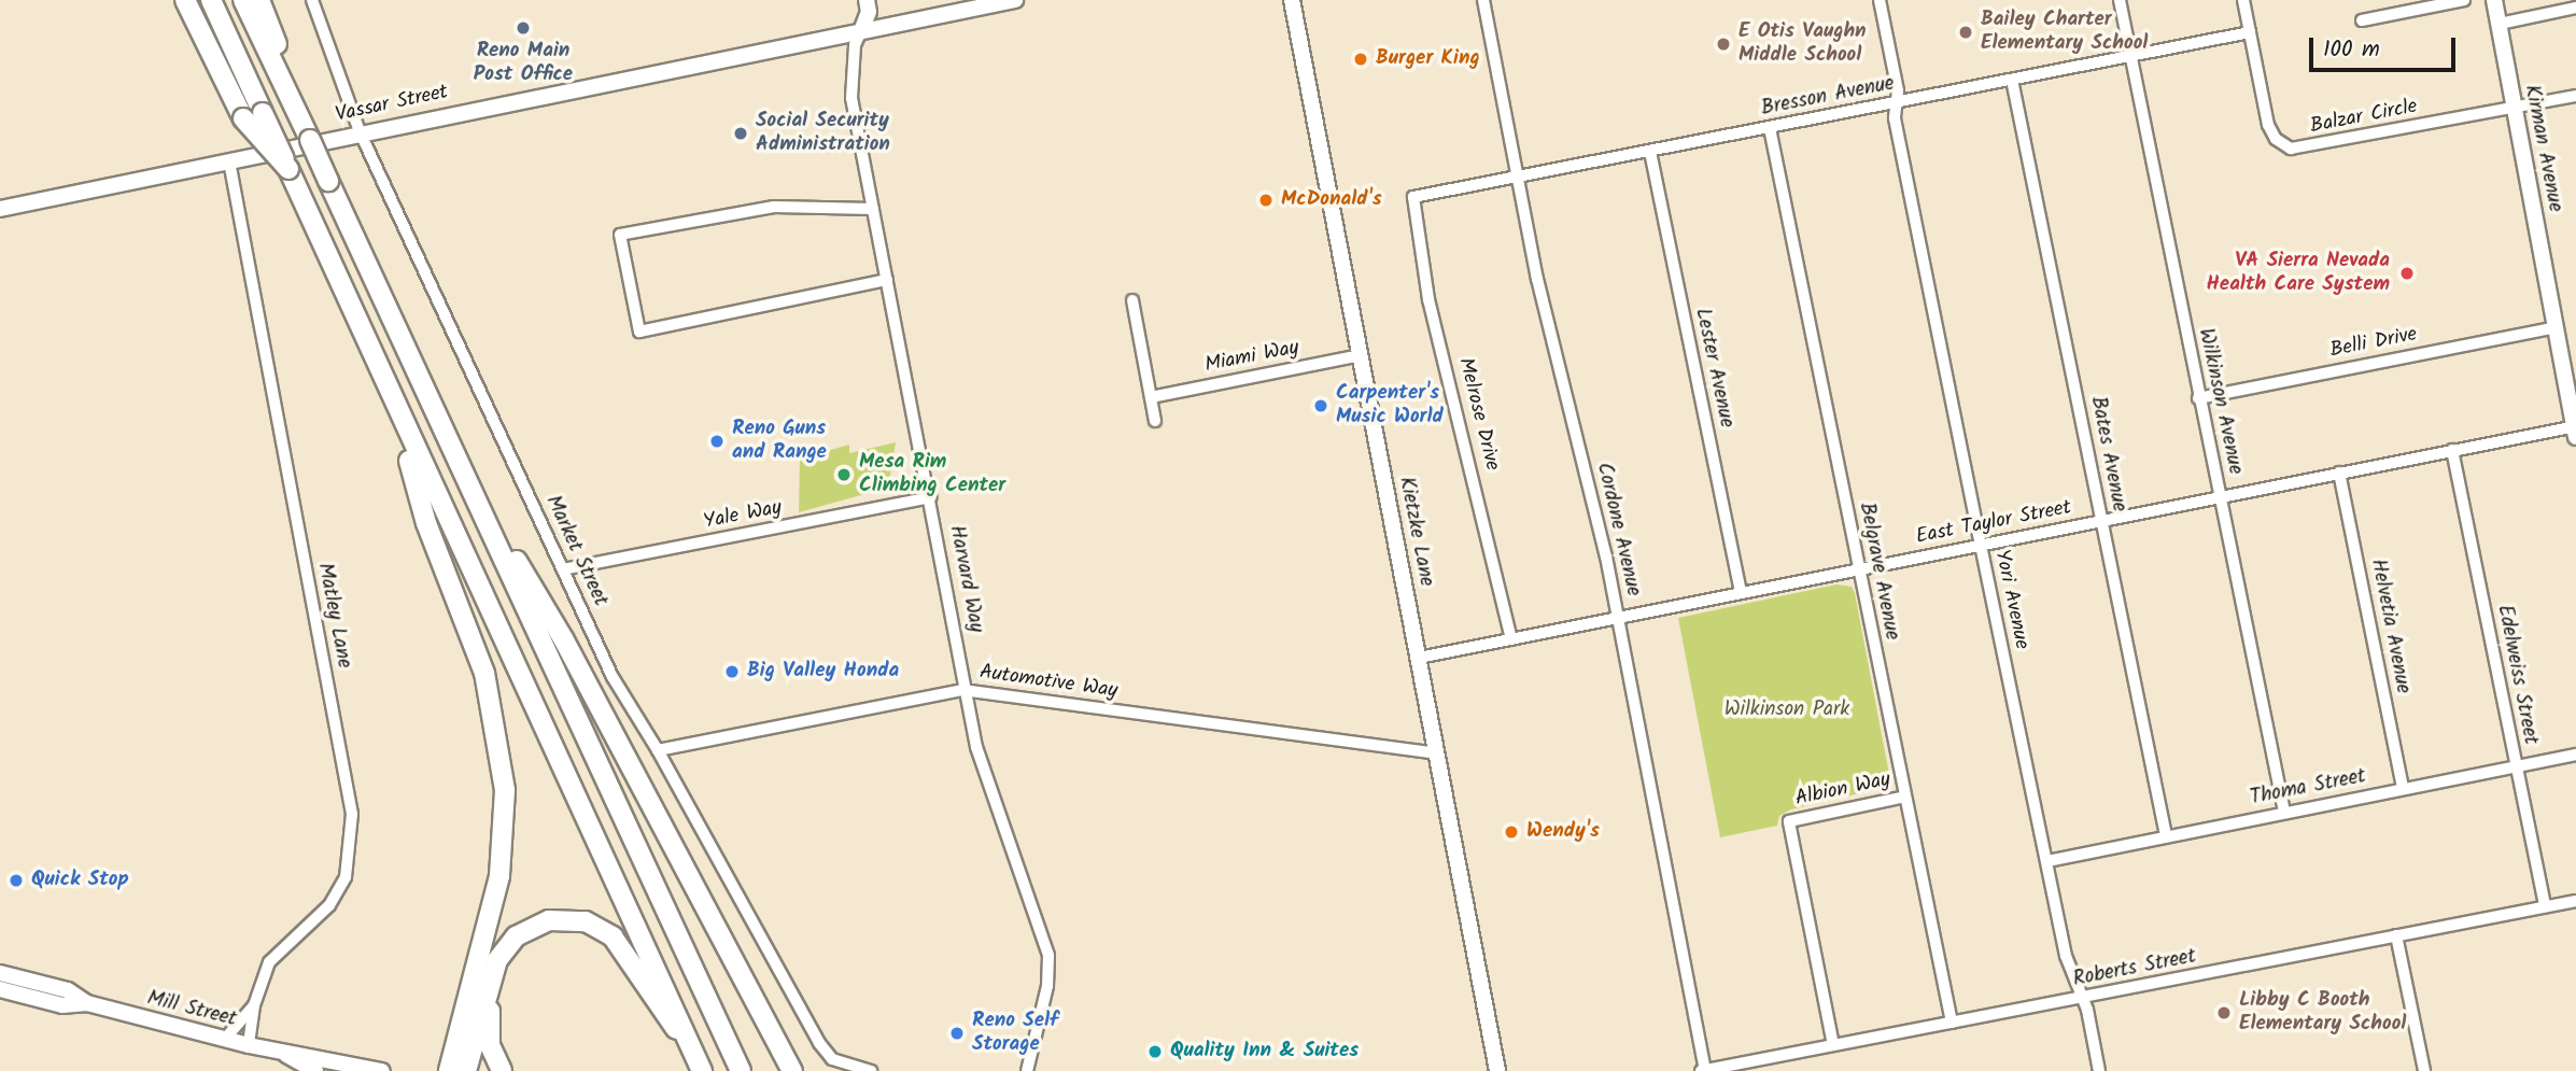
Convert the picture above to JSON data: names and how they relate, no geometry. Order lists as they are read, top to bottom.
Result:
{
  "streets": {
    "main road": [
      "Vassar Street",
      "Kirman Avenue",
      "Kietzke Lane",
      "Harvard Way",
      "Mill Street"
    ],
    "street": [
      "Bresson Avenue",
      "Balzar Circle",
      "Belli Drive",
      "Miami Way",
      "Lester Avenue",
      "Wilkinson Avenue",
      "Melrose Drive",
      "Bates Avenue",
      "Yale Way",
      "East Taylor Street",
      "Cordone Avenue",
      "Market Street",
      "Belgrave Avenue",
      "Yori Avenue",
      "Matley Lane",
      "Helvetia Avenue",
      "Edelweiss Street",
      "Automotive Way",
      "Thoma Street",
      "Albion Way",
      "Roberts Street"
    ]
  },
  "crossings": [
    ["Bresson Avenue", "Balzar Circle"],
    ["Bresson Avenue", "Lester Avenue"],
    ["Bresson Avenue", "Wilkinson Avenue"],
    ["Bresson Avenue", "Melrose Drive"],
    ["Bresson Avenue", "Bates Avenue"],
    ["Bresson Avenue", "Cordone Avenue"],
    ["Bresson Avenue", "Belgrave Avenue"],
    ["Bresson Avenue", "Yori Avenue"],
    ["Vassar Street", "Market Street"],
    ["Vassar Street", "Harvard Way"],
    ["Vassar Street", "Matley Lane"],
    ["Balzar Circle", "Kirman Avenue"],
    ["Kirman Avenue", "Belli Drive"],
    ["Kirman Avenue", "East Taylor Street"],
    ["Belli Drive", "Wilkinson Avenue"],
    ["Miami Way", "Kietzke Lane"],
    ["Lester Avenue", "East Taylor Street"],
    ["Wilkinson Avenue", "East Taylor Street"],
    ["Wilkinson Avenue", "Thoma Street"],
    ["Melrose Drive", "East Taylor Street"],
    ["Bates Avenue", "East Taylor Street"],
    ["Bates Avenue", "Thoma Street"],
    ["Yale Way", "Market Street"],
    ["Yale Way", "Harvard Way"],
    ["East Taylor Street", "Cordone Avenue"],
    ["East Taylor Street", "Kietzke Lane"],
    ["East Taylor Street", "Belgrave Avenue"],
    ["East Taylor Street", "Yori Avenue"],
    ["East Taylor Street", "Helvetia Avenue"],
    ["East Taylor Street", "Edelweiss Street"],
    ["Cordone Avenue", "Roberts Street"],
    ["Kietzke Lane", "Automotive Way"],
    ["Market Street", "Automotive Way"],
    ["Belgrave Avenue", "Albion Way"],
    ["Belgrave Avenue", "Roberts Street"],
    ["Harvard Way", "Automotive Way"],
    ["Yori Avenue", "Thoma Street"],
    ["Yori Avenue", "Roberts Street"],
    ["Matley Lane", "Mill Street"],
    ["Helvetia Avenue", "Thoma Street"],
    ["Edelweiss Street", "Thoma Street"],
    ["Edelweiss Street", "Roberts Street"],
    ["Albion Way", "Roberts Street"]
  ],
  "parks": ["Wilkinson Park"],
  "places": [
    "Reno Main Post Office",
    "Bailey Charter Elementary School",
    "E Otis Vaughn Middle School",
    "Burger King",
    "Social Security Administration",
    "McDonald's",
    "VA Sierra Nevada Health Care System",
    "Carpenter's Music World",
    "Reno Guns and Range",
    "Mesa Rim Climbing Center",
    "Big Valley Honda",
    "Wendy's",
    "Quick Stop",
    "Libby C Booth Elementary School",
    "Reno Self Storage",
    "Quality Inn & Suites"
  ],
  "scale_bar": "100 m"
}
